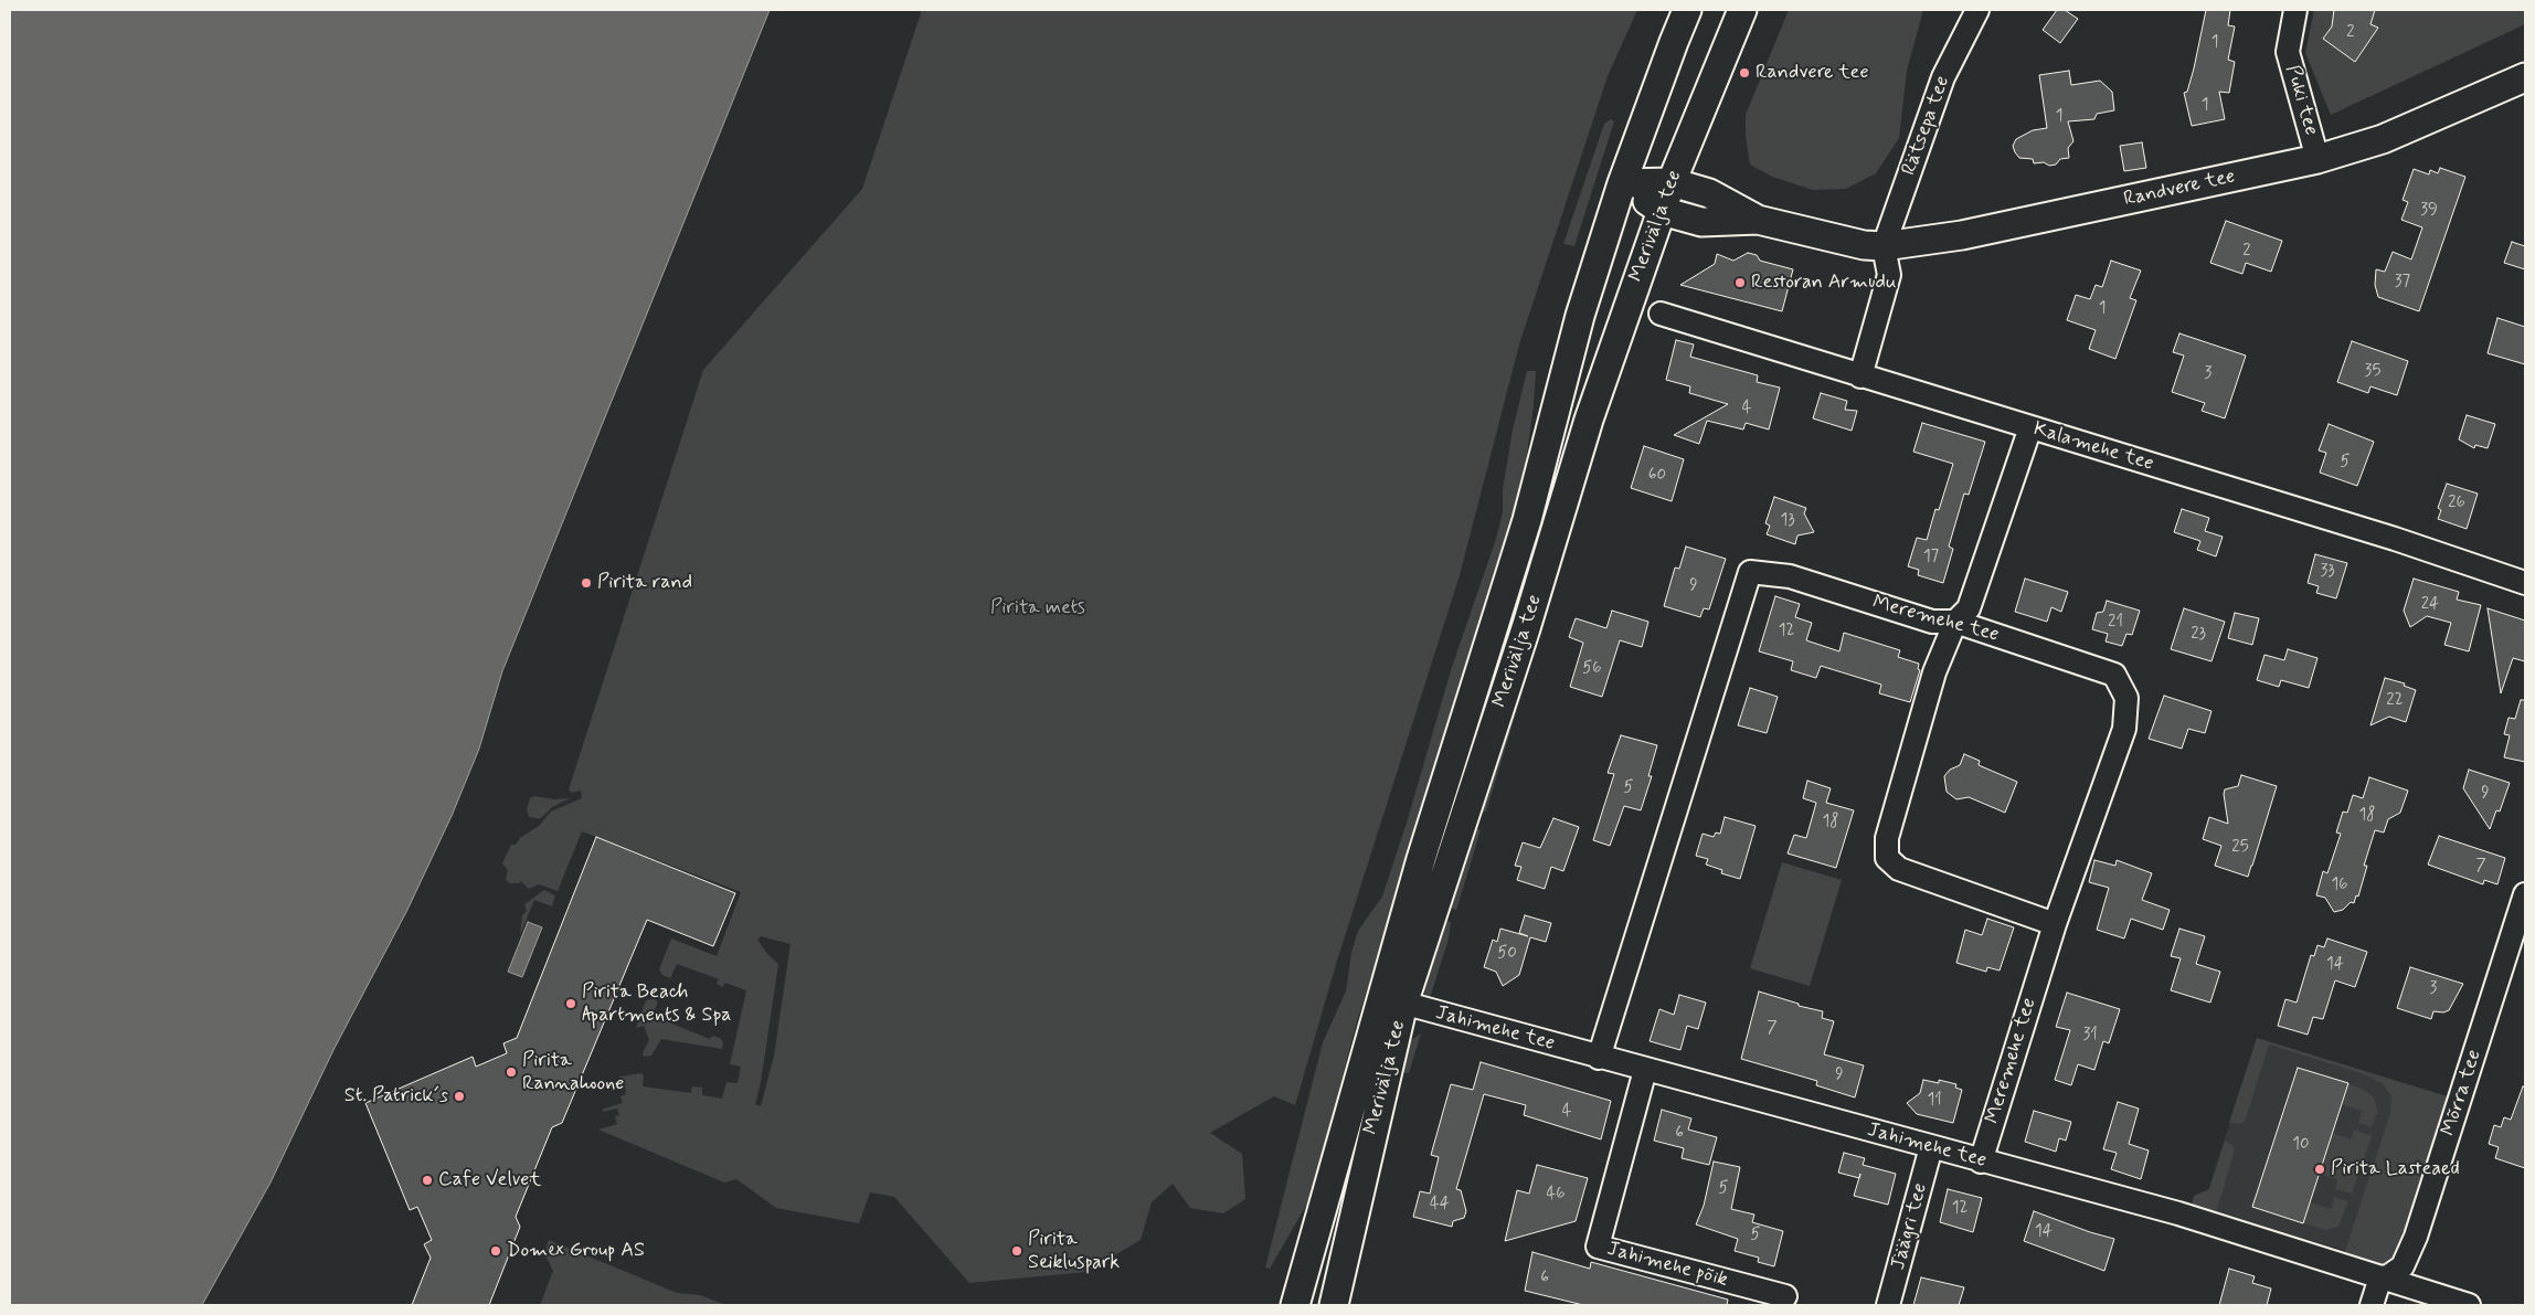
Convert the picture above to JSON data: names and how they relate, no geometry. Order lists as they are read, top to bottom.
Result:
{
  "streets": {
    "main road": ["Randvere tee", "Merivälja tee"],
    "street": [
      "Puki tee",
      "Rätsepa tee",
      "Kalamehe tee",
      "Meremehe tee",
      "Jahimehe tee",
      "Mõrra tee",
      "Jäägri tee",
      "Jahimehe põik"
    ]
  },
  "crossings": [
    ["Puki tee", "Randvere tee"],
    ["Rätsepa tee", "Randvere tee"],
    ["Randvere tee", "Merivälja tee"],
    ["Merivälja tee", "Jahimehe tee"],
    ["Meremehe tee", "Jahimehe tee"],
    ["Jahimehe tee", "Mõrra tee"],
    ["Jahimehe tee", "Jäägri tee"],
    ["Jahimehe tee", "Jahimehe põik"]
  ],
  "parks": ["Pirita mets"],
  "places": [
    "Randvere tee",
    "Restoran Armudu",
    "Pirita rand",
    "Pirita Beach Apartments & Spa",
    "Pirita Rannahoone",
    "St. Patrick´s",
    "Pirita Lasteaed",
    "Cafe Velvet",
    "Domex Group AS",
    "Pirita Seikluspark"
  ],
  "house_numbers": [
    "2",
    "1",
    "1",
    "1",
    "39",
    "2",
    "37",
    "1",
    "35",
    "3",
    "4",
    "5",
    "60",
    "26",
    "13",
    "17",
    "33",
    "9",
    "24",
    "21",
    "12",
    "23",
    "56",
    "22",
    "5",
    "9",
    "18",
    "18",
    "25",
    "7",
    "16",
    "50",
    "14",
    "3",
    "7",
    "31",
    "9",
    "11",
    "4",
    "6",
    "10",
    "5",
    "46",
    "44",
    "12",
    "14",
    "5",
    "6"
  ]
}
